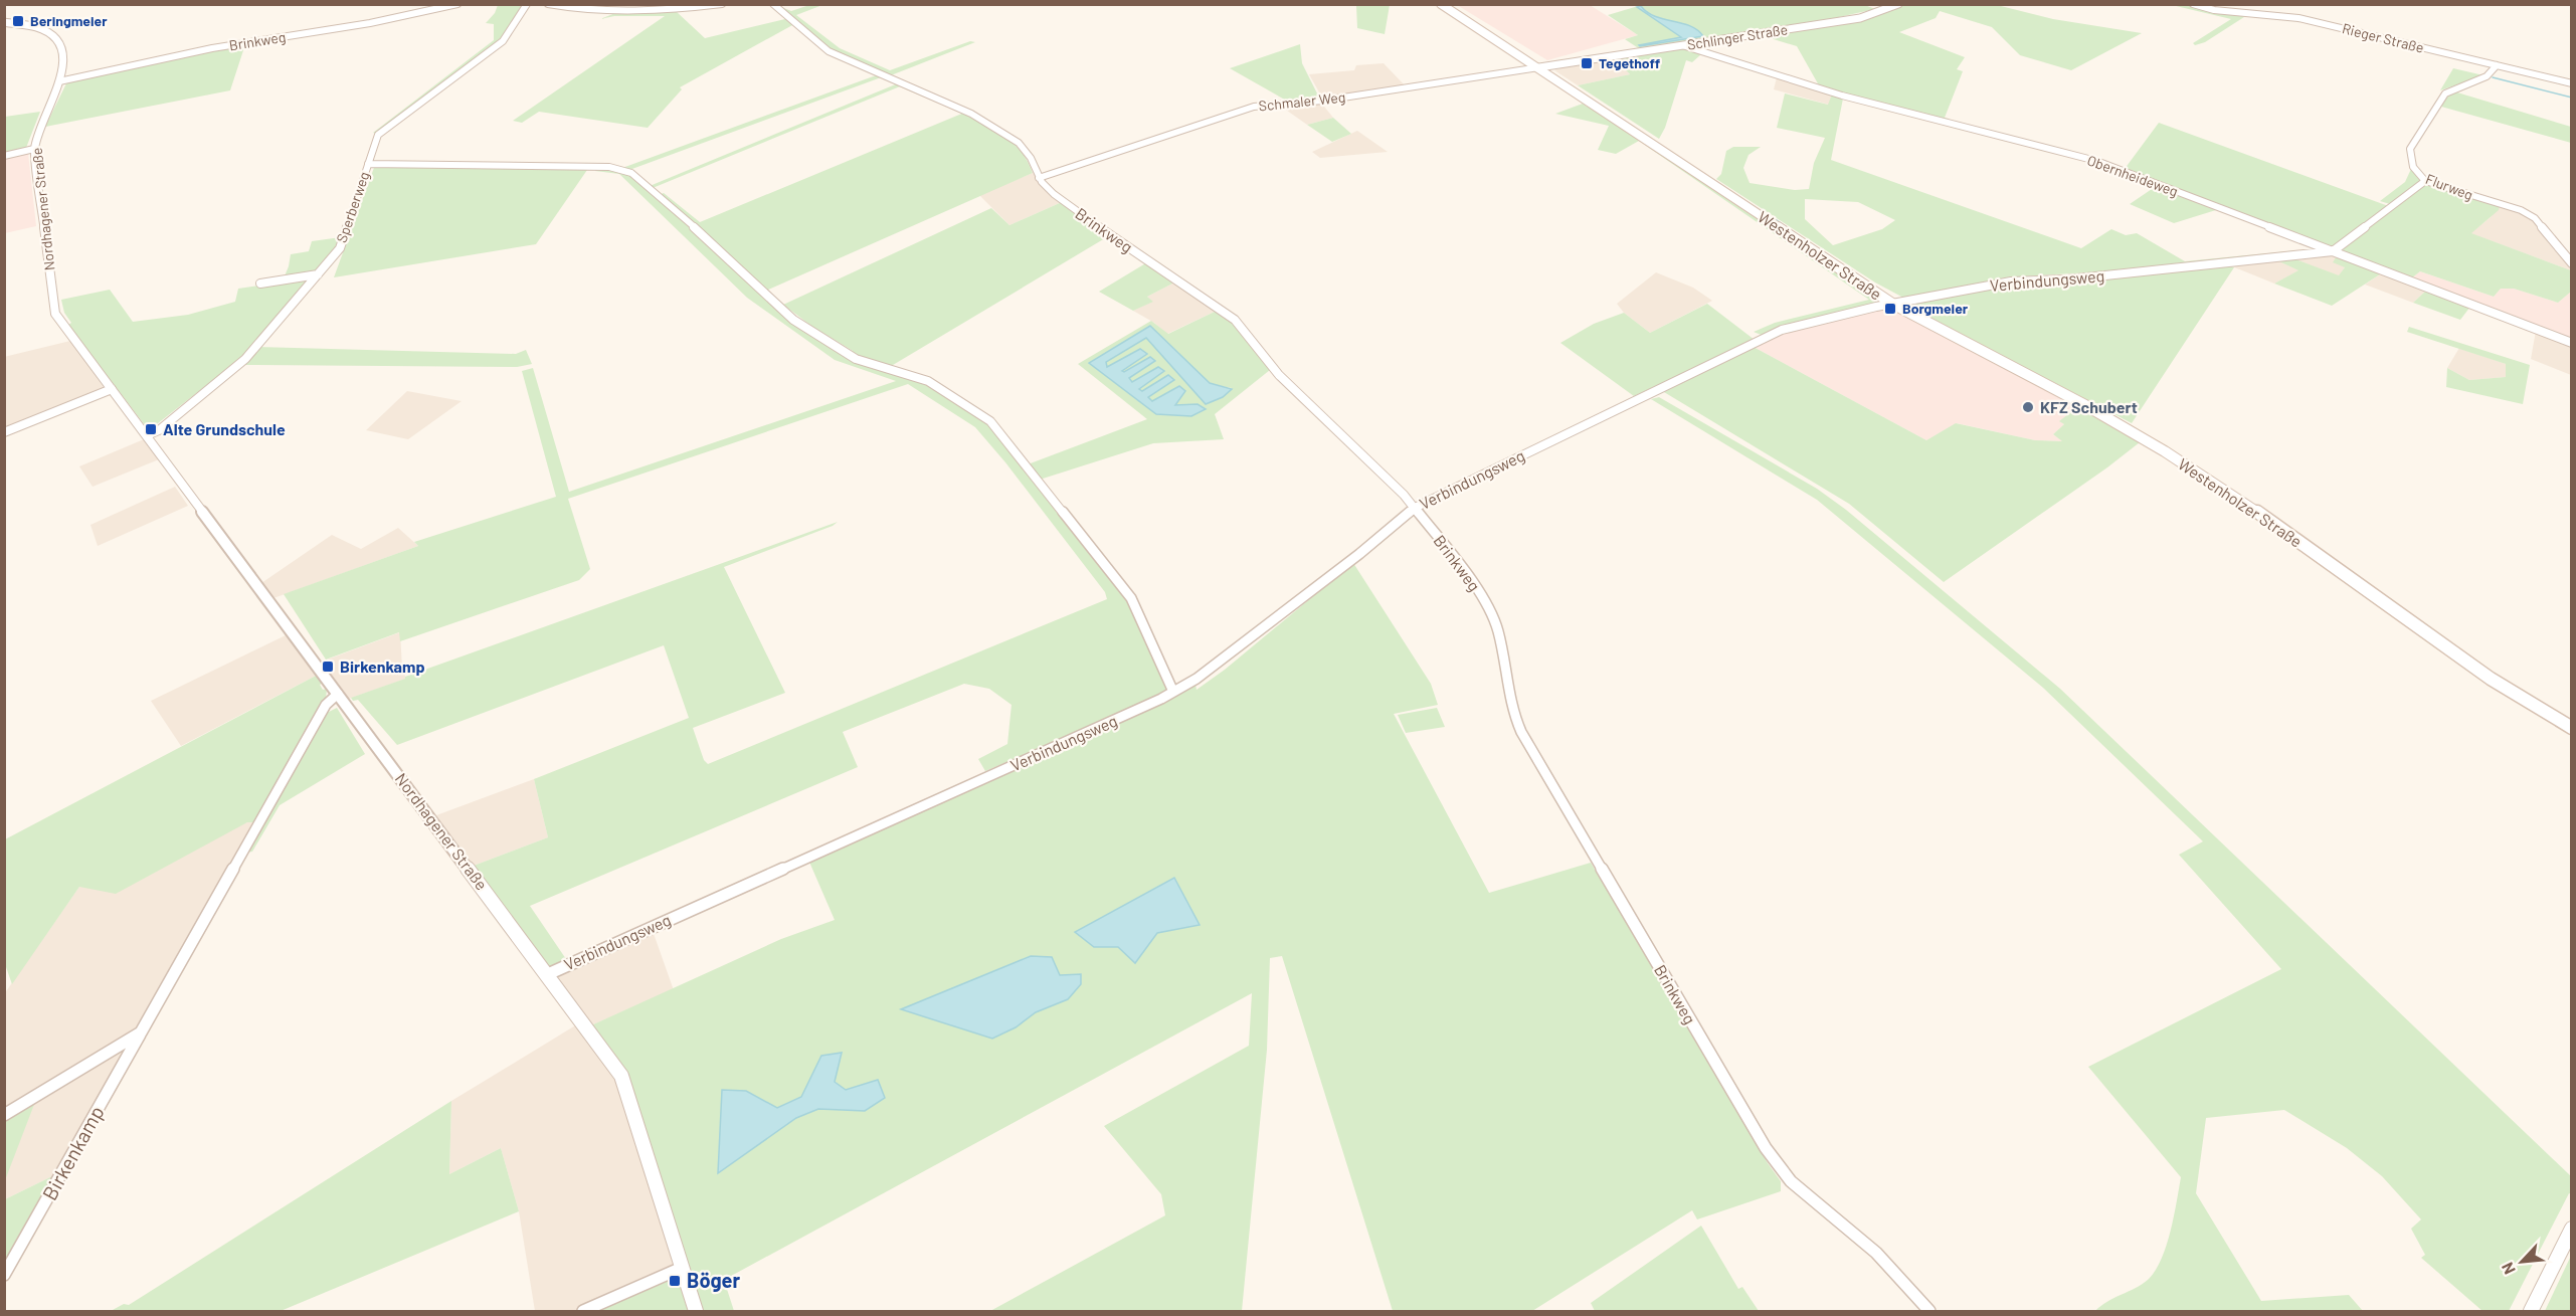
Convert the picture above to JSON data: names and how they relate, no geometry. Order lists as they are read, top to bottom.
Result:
{
  "streets": {
    "main road": ["Westenholzer Straße"],
    "street": [
      "Schlinger Straße",
      "Rieger Straße",
      "Brinkweg",
      "Schmaler Weg",
      "Obernheideweg",
      "Flurweg",
      "Sperberweg",
      "Nordhagener Straße",
      "Verbindungsweg",
      "Birkenkamp"
    ]
  },
  "crossings": [
    ["Schlinger Straße", "Schmaler Weg"],
    ["Schlinger Straße", "Obernheideweg"],
    ["Schlinger Straße", "Westenholzer Straße"],
    ["Rieger Straße", "Flurweg"],
    ["Brinkweg", "Schmaler Weg"],
    ["Brinkweg", "Nordhagener Straße"],
    ["Brinkweg", "Verbindungsweg"],
    ["Schmaler Weg", "Westenholzer Straße"],
    ["Obernheideweg", "Verbindungsweg"],
    ["Sperberweg", "Nordhagener Straße"],
    ["Nordhagener Straße", "Verbindungsweg"],
    ["Nordhagener Straße", "Birkenkamp"],
    ["Westenholzer Straße", "Verbindungsweg"]
  ],
  "places": {
    "transit": [
      "Beringmeier",
      "Tegethoff",
      "Borgmeier",
      "Alte Grundschule",
      "Birkenkamp",
      "Böger"
    ],
    "other": ["KFZ Schubert"]
  },
  "north": "bottom left"
}
